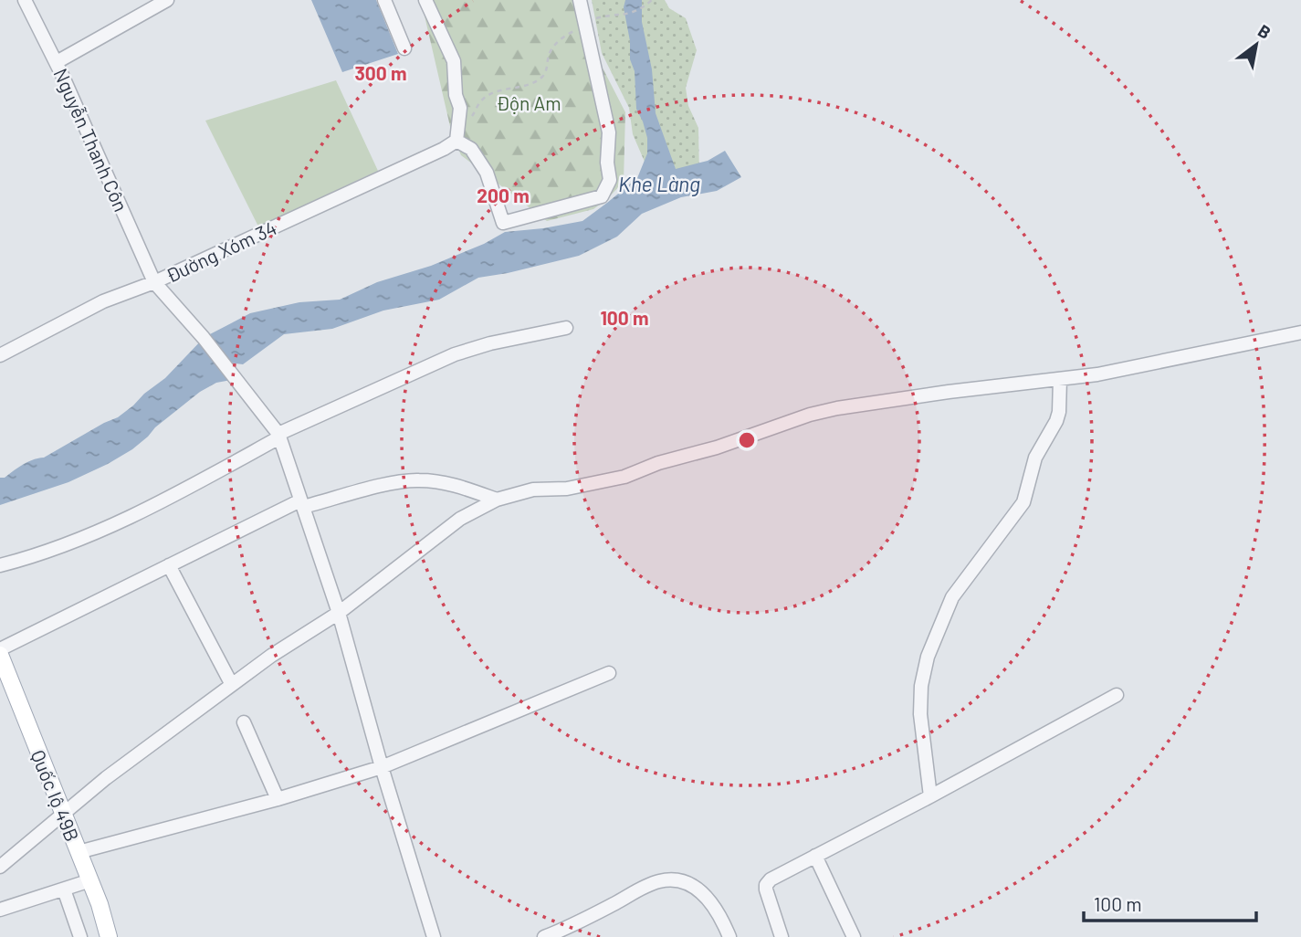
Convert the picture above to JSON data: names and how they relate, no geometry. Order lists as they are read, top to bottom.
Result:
{
  "streets": {
    "main road": ["Quốc lộ 49B"],
    "street": ["Nguyễn Thanh Côn", "Đường Xóm 34"]
  },
  "crossings": [
    ["Nguyễn Thanh Côn", "Đường Xóm 34"]
  ],
  "water": ["Khe Làng"],
  "parks": ["Độn Am"],
  "scale_bar": "100 m",
  "north": "top right",
  "rings": ["300 m", "200 m", "100 m"]
}
